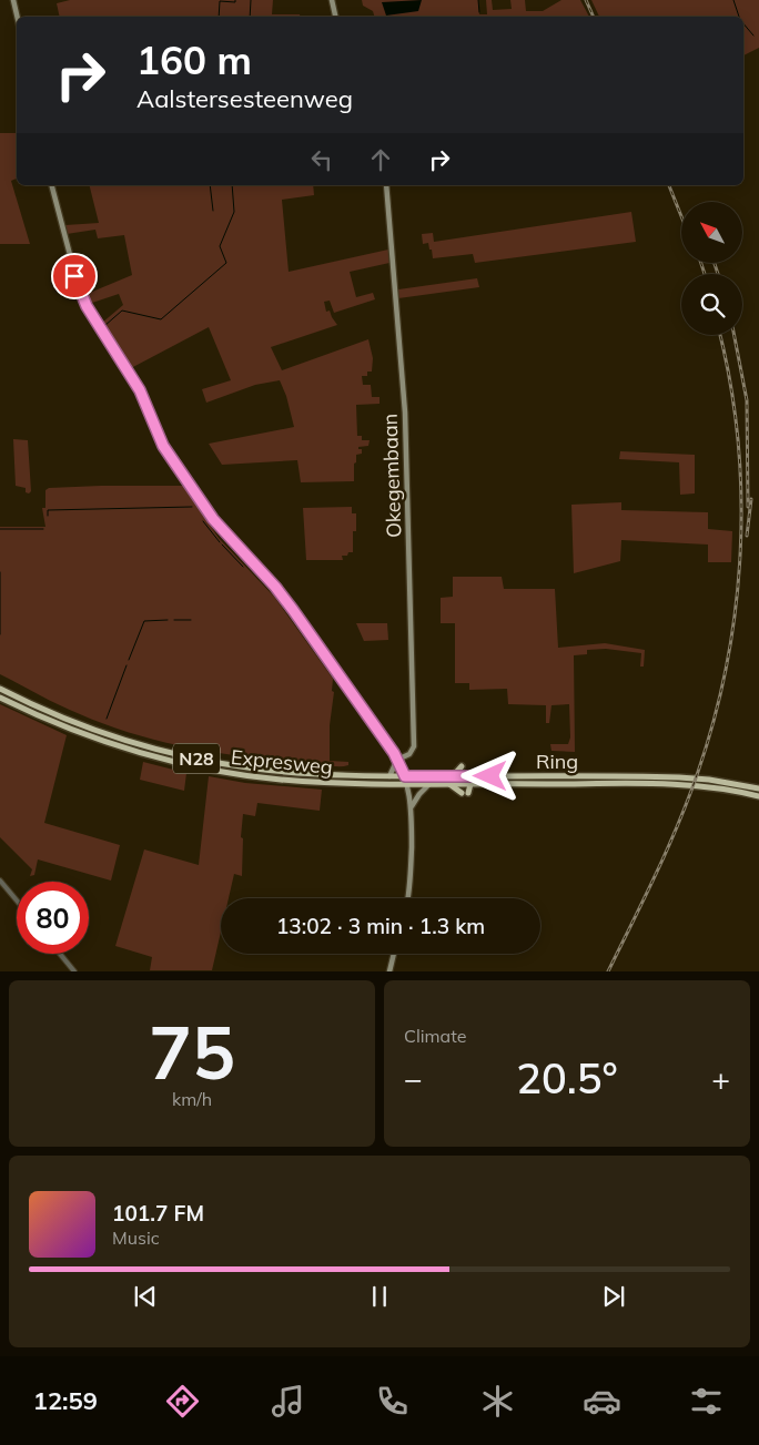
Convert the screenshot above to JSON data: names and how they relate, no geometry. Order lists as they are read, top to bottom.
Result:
{
  "streets": {
    "highway": ["N28", "Ring", "Expresweg"],
    "main road": ["Okegembaan"]
  },
  "crossings": [
    ["Ring", "Expresweg"]
  ],
  "north": "top left",
  "page": {
    "turn": ["160 m", "Aalstersesteenweg"],
    "limit": "80",
    "trip": "13:02 · 3 min · 1.3 km",
    "tile": [
      ["75", "km/h"],
      "Climate"
    ],
    "heat": ["−", "20.5°", "+"],
    "song": ["101.7 FM", "Music"],
    "tabs": "12:59"
  }
}
